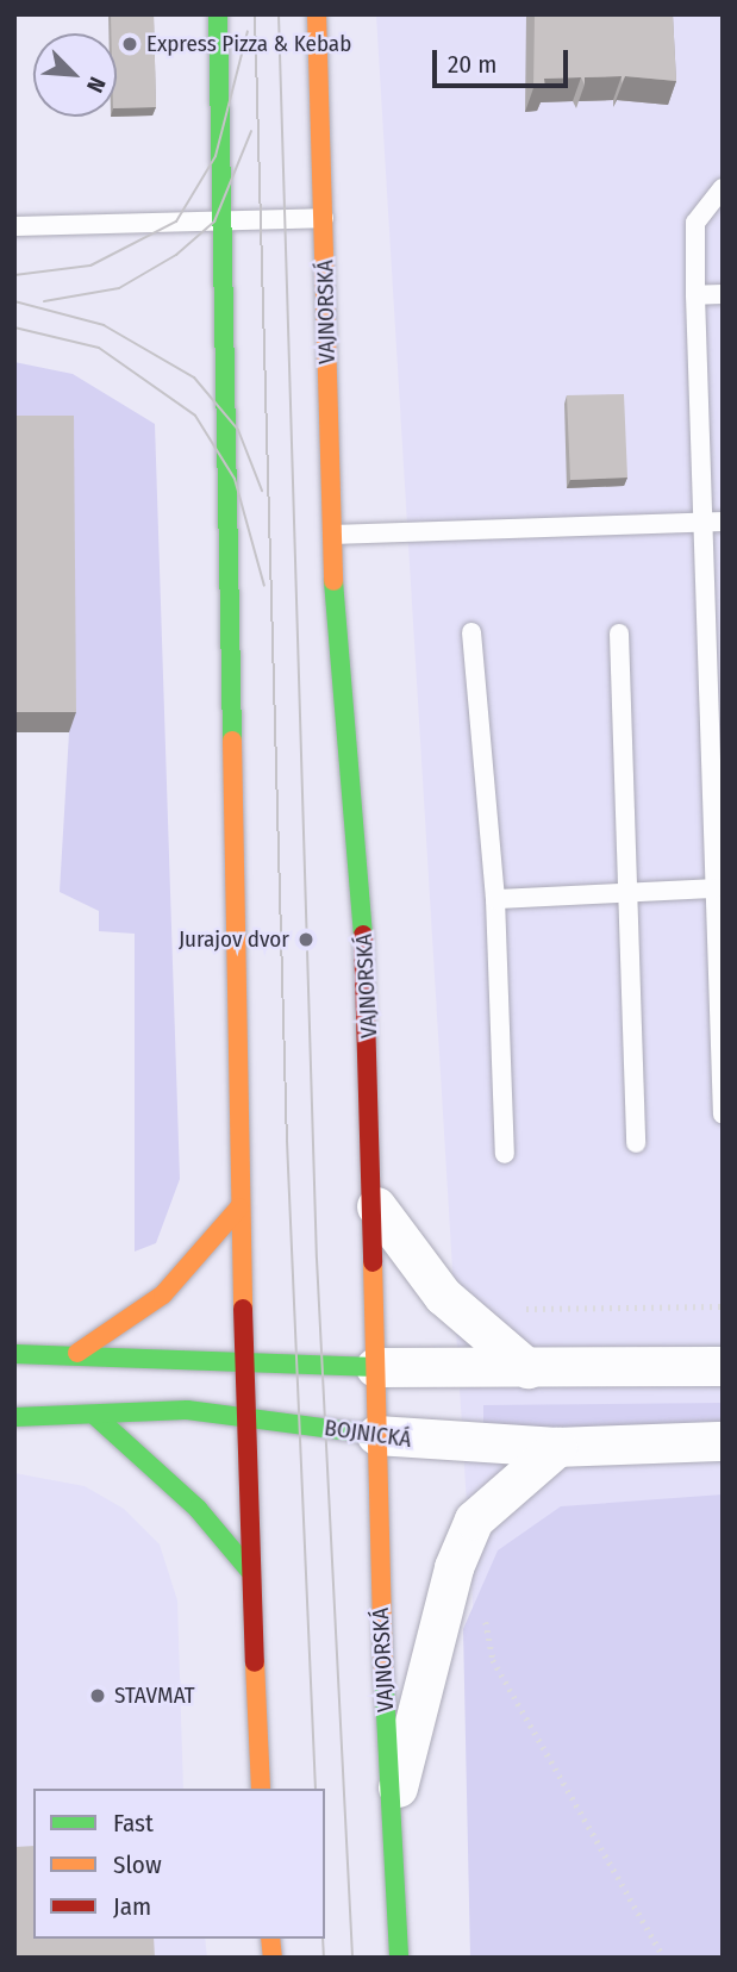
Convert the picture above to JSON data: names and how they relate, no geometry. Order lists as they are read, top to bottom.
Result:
{
  "streets": {
    "main road": ["VAJNORSKÁ", "BOJNICKÁ"]
  },
  "crossings": [
    ["VAJNORSKÁ", "BOJNICKÁ"]
  ],
  "places": ["Express Pizza & Kebab", "Jurajov dvor", "STAVMAT"],
  "legend": ["Fast", "Slow", "Jam"],
  "scale_bar": "20 m",
  "north": "bottom right"
}
